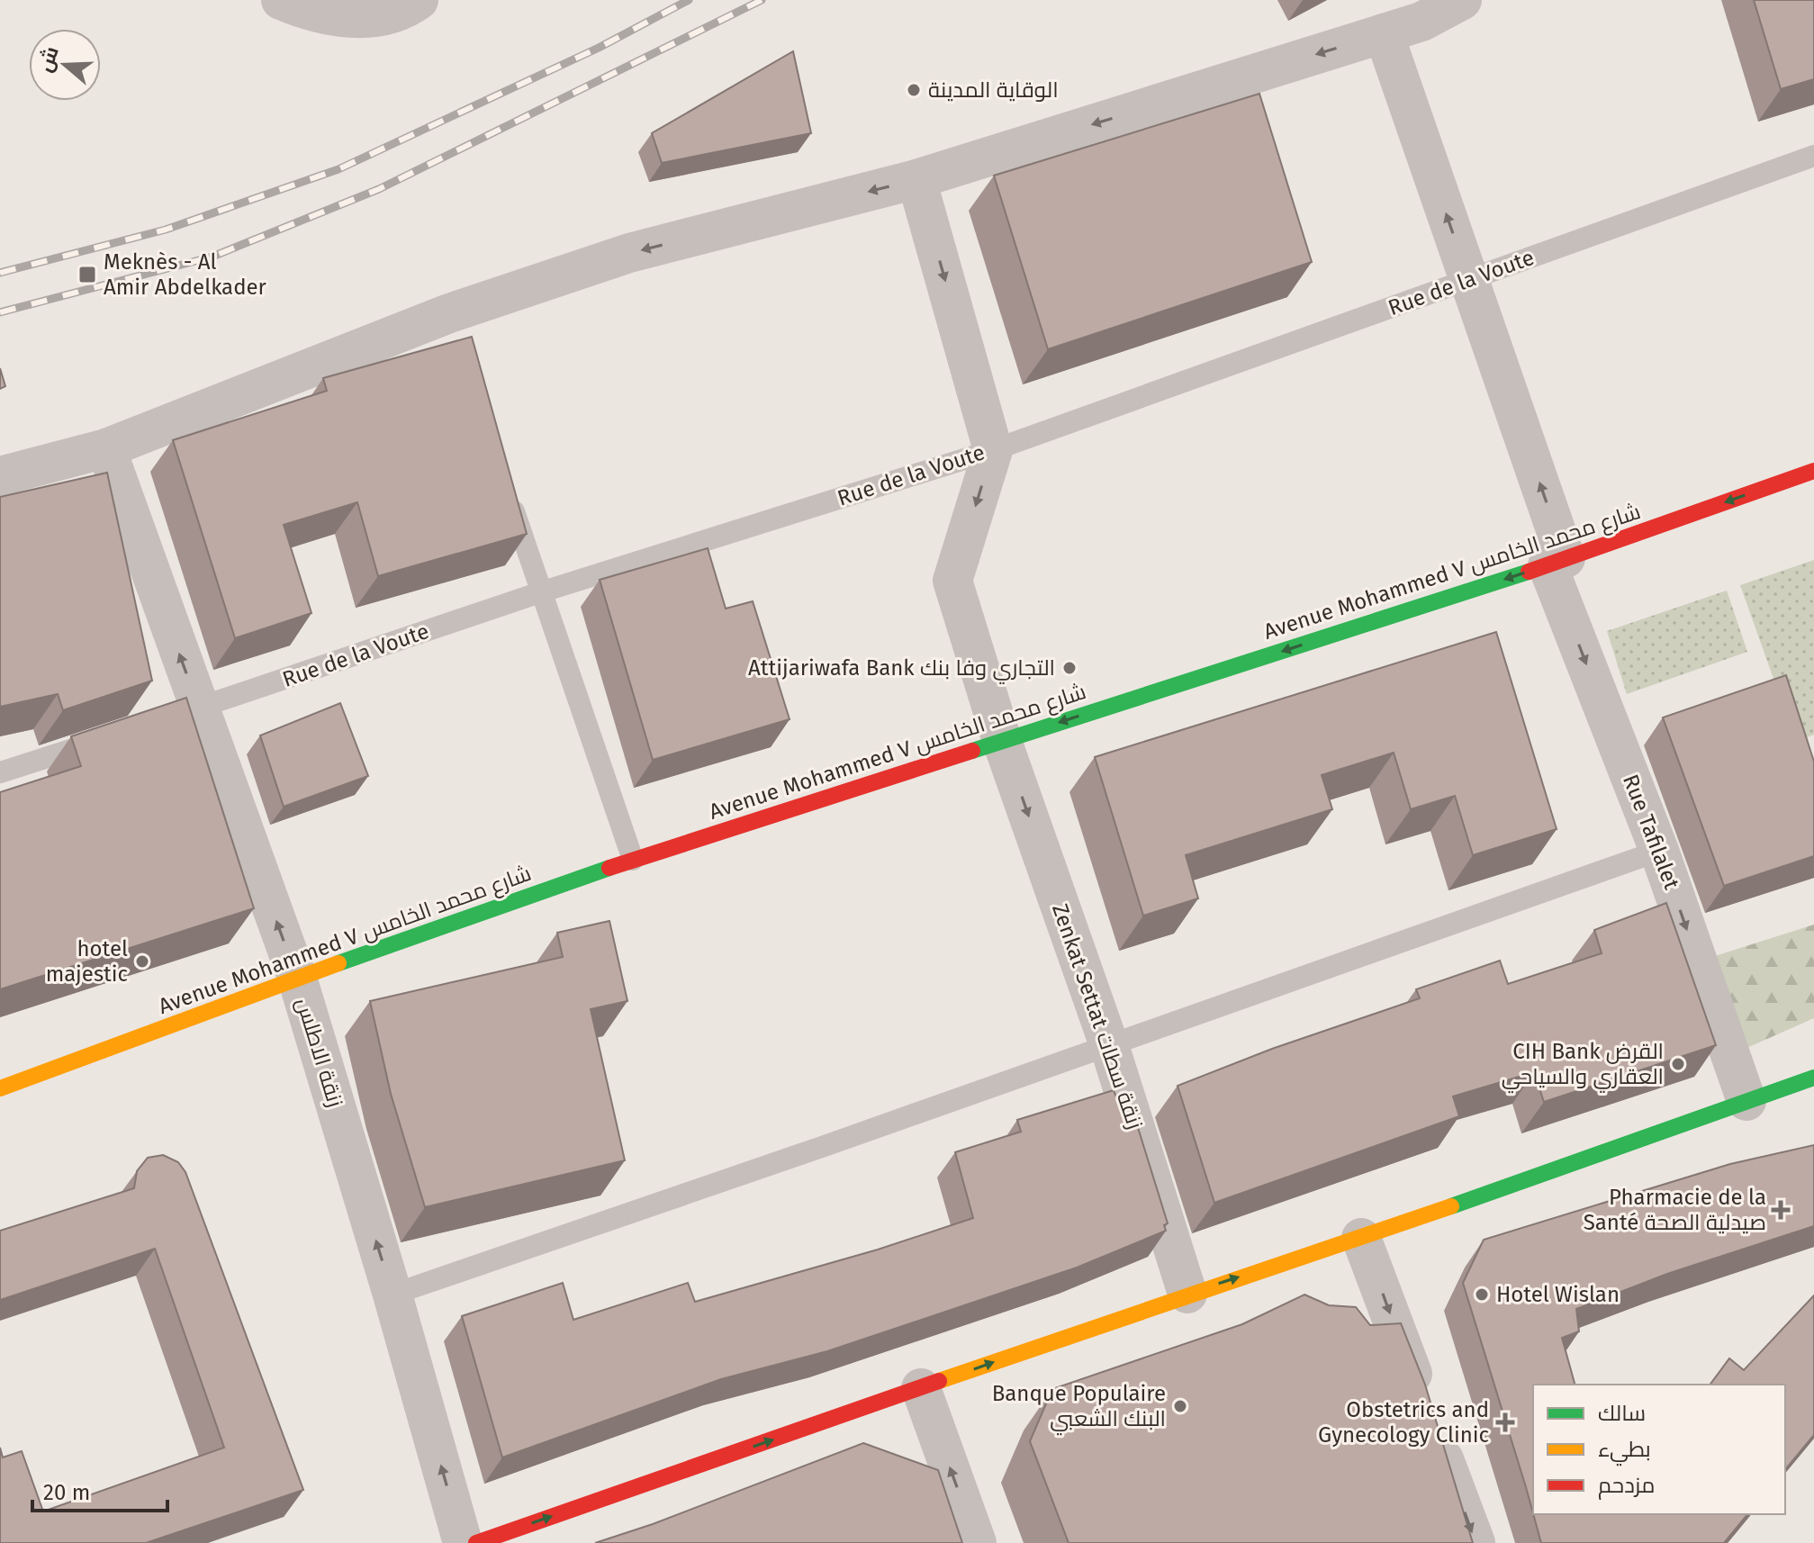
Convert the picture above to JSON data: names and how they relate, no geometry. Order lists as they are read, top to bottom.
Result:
{
  "streets": {
    "main road": ["Avenue Mohammed V شارع محمد الخامس"],
    "street": ["Rue Tafilalet", "Zenkat Settat زنقة سطات", "زنقة الاطلس"],
    "lane": ["Rue de la Voute"]
  },
  "crossings": [
    ["Rue de la Voute", "Rue Tafilalet"],
    ["Rue de la Voute", "Zenkat Settat زنقة سطات"],
    ["Rue de la Voute", "زنقة الاطلس"],
    ["Avenue Mohammed V شارع محمد الخامس", "Rue Tafilalet"],
    ["Avenue Mohammed V شارع محمد الخامس", "Zenkat Settat زنقة سطات"],
    ["Avenue Mohammed V شارع محمد الخامس", "زنقة الاطلس"]
  ],
  "one_way": ["Avenue Mohammed V شارع محمد الخامس", "Zenkat Settat زنقة سطات", "زنقة الاطلس"],
  "places": {
    "other": [
      "الوقاية المدينة",
      "Attijariwafa Bank التجاري وفا بنك",
      "hotel majestic",
      "CIH Bank القرض العقاري والسياحي",
      "Hotel Wislan",
      "Banque Populaire البنك الشعبي"
    ],
    "transit": ["Meknès - Al Amir Abdelkader"],
    "health": ["Pharmacie de la Santé صيدلية الصحة", "Obstetrics and Gynecology Clinic"]
  },
  "legend": ["سالك", "بطيء", "مزدحم"],
  "scale_bar": "20 m",
  "north": "left"
}
